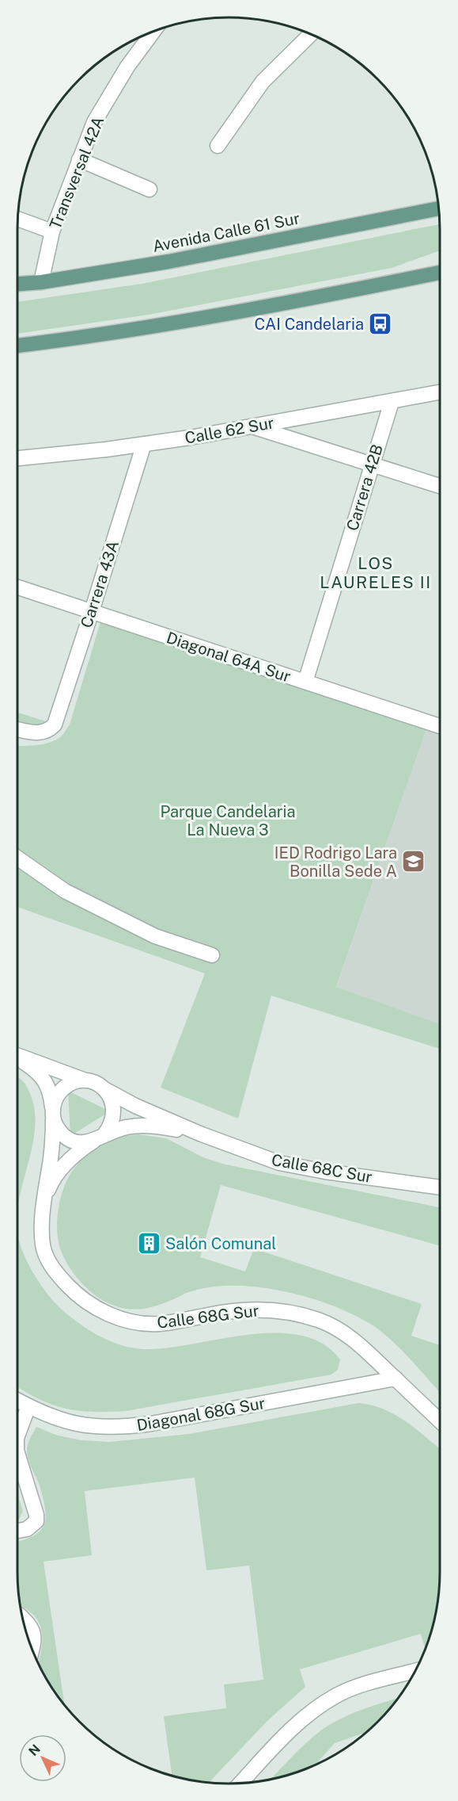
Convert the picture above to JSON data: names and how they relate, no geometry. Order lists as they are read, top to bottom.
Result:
{
  "streets": {
    "main road": ["Avenida Calle 61 Sur"],
    "street": [
      "Transversal 42A",
      "Calle 62 Sur",
      "Carrera 42B",
      "Carrera 43A",
      "Diagonal 64A Sur",
      "Calle 68C Sur",
      "Calle 68G Sur",
      "Diagonal 68G Sur"
    ]
  },
  "crossings": [
    ["Transversal 42A", "Avenida Calle 61 Sur"],
    ["Calle 62 Sur", "Carrera 42B"],
    ["Calle 62 Sur", "Carrera 43A"],
    ["Carrera 42B", "Diagonal 64A Sur"],
    ["Carrera 43A", "Diagonal 64A Sur"],
    ["Calle 68C Sur", "Calle 68G Sur"],
    ["Calle 68G Sur", "Diagonal 68G Sur"]
  ],
  "districts": ["LOS LAURELES II"],
  "parks": ["Parque Candelaria La Nueva 3"],
  "places": {
    "bus stop": ["CAI Candelaria"],
    "school or university": ["IED Rodrigo Lara Bonilla Sede A"],
    "building": ["Salón Comunal"]
  },
  "north": "top left"
}
